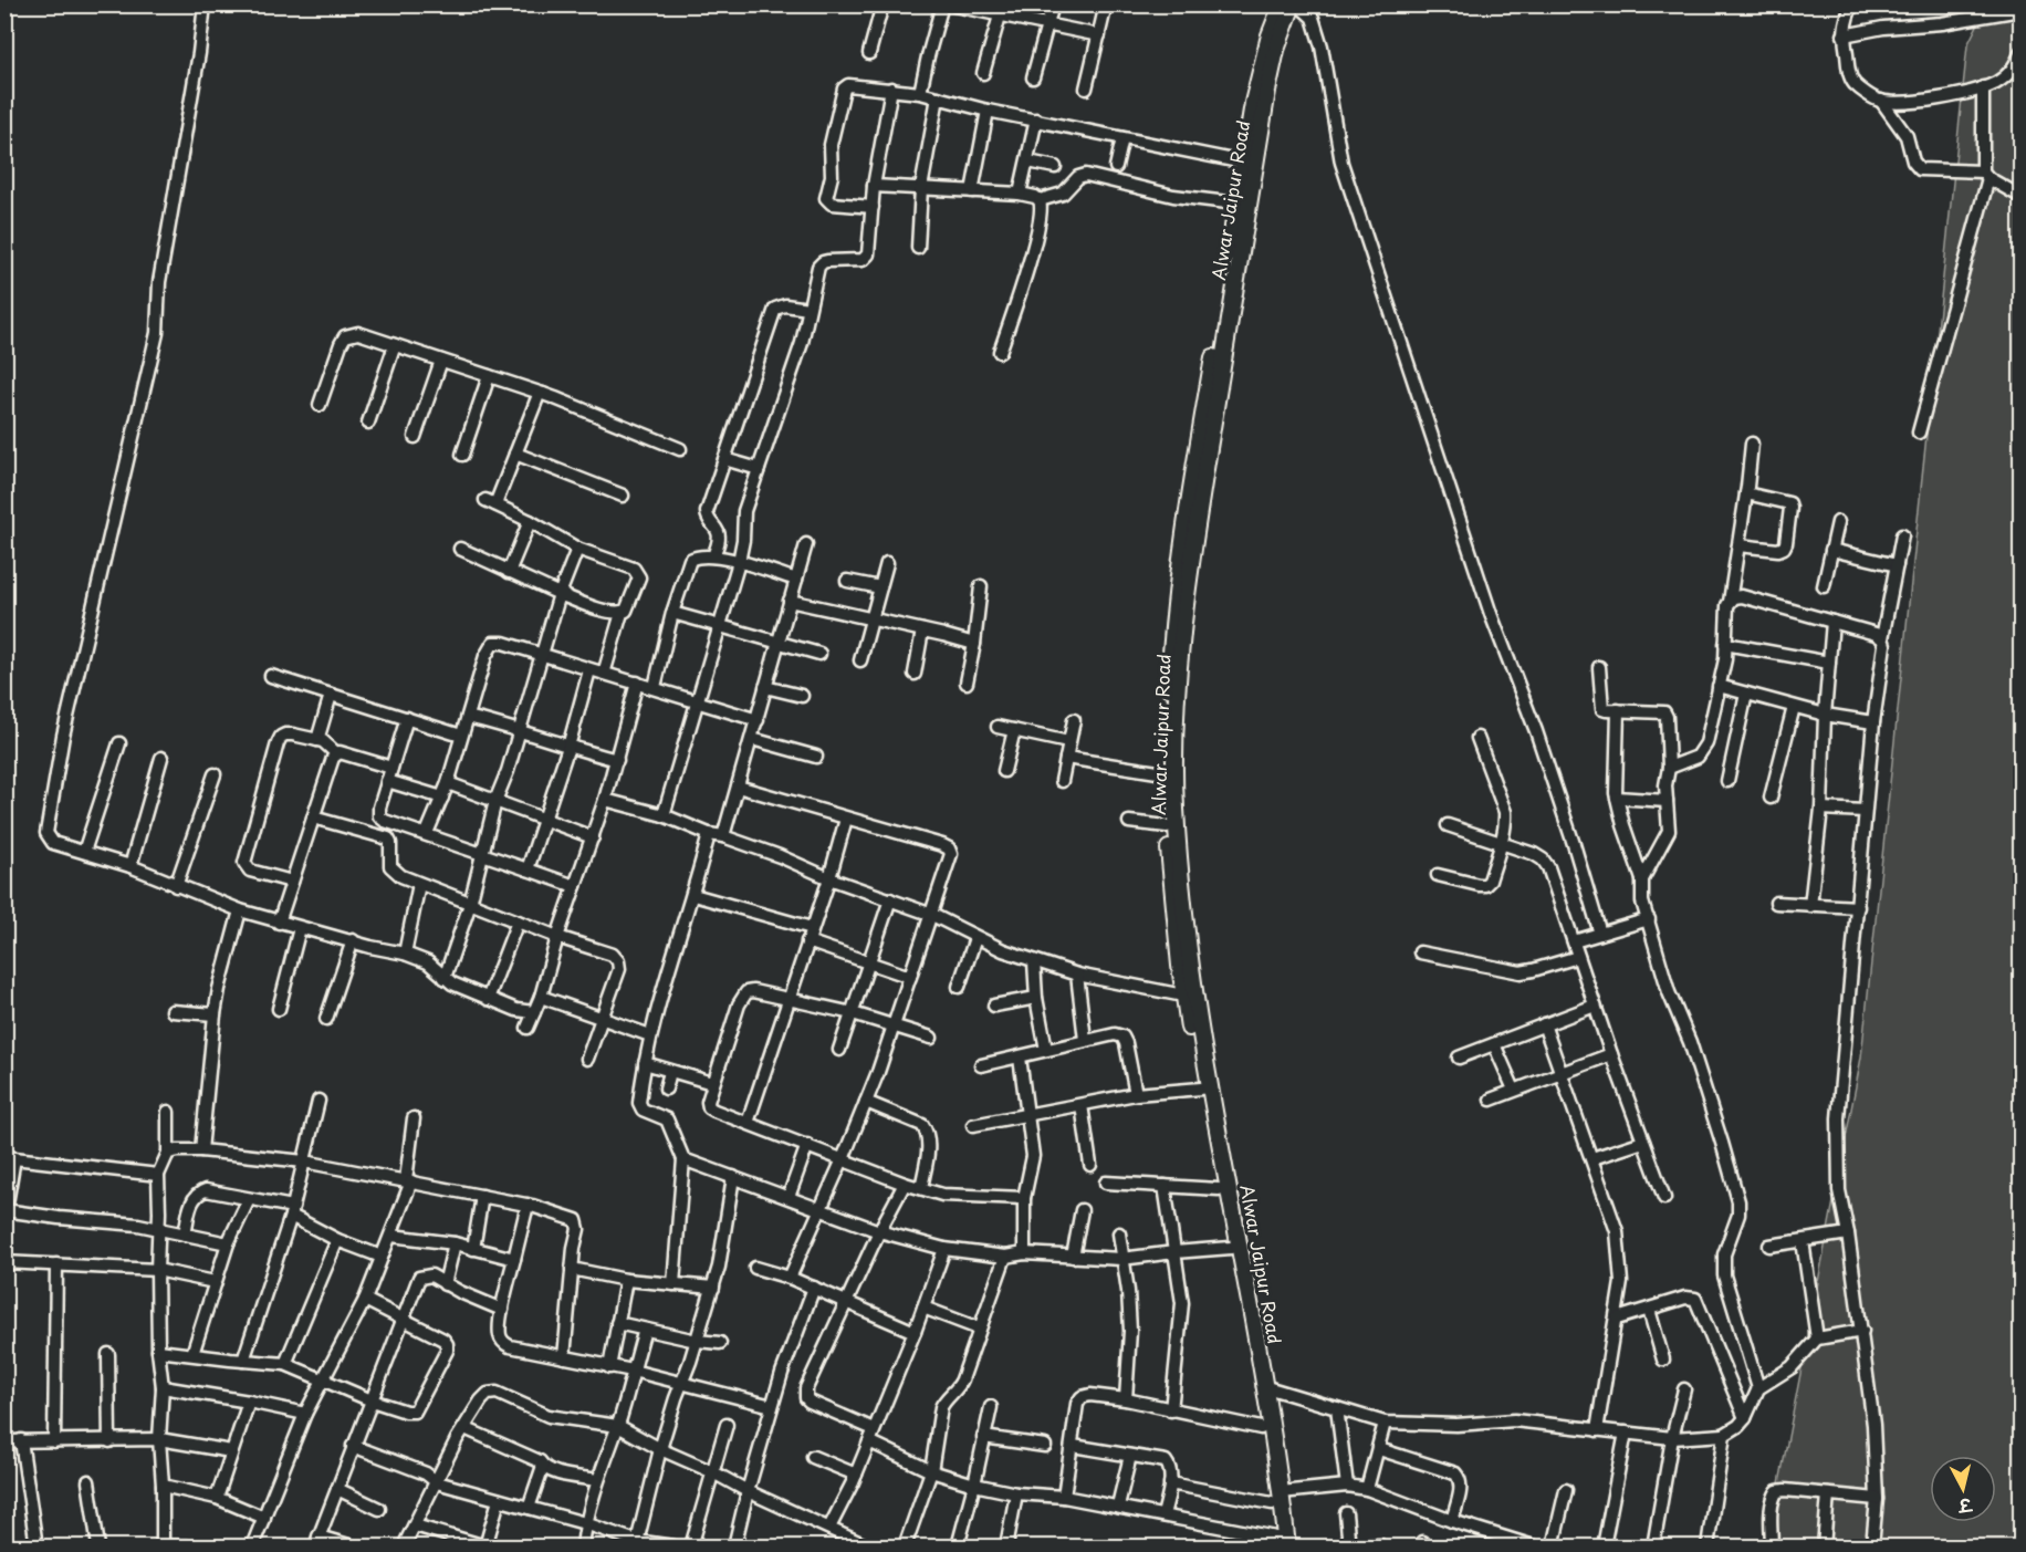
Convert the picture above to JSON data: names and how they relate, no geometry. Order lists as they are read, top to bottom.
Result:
{
  "streets": {
    "main road": ["Alwar Jaipur Road"]
  },
  "north": "bottom"
}
